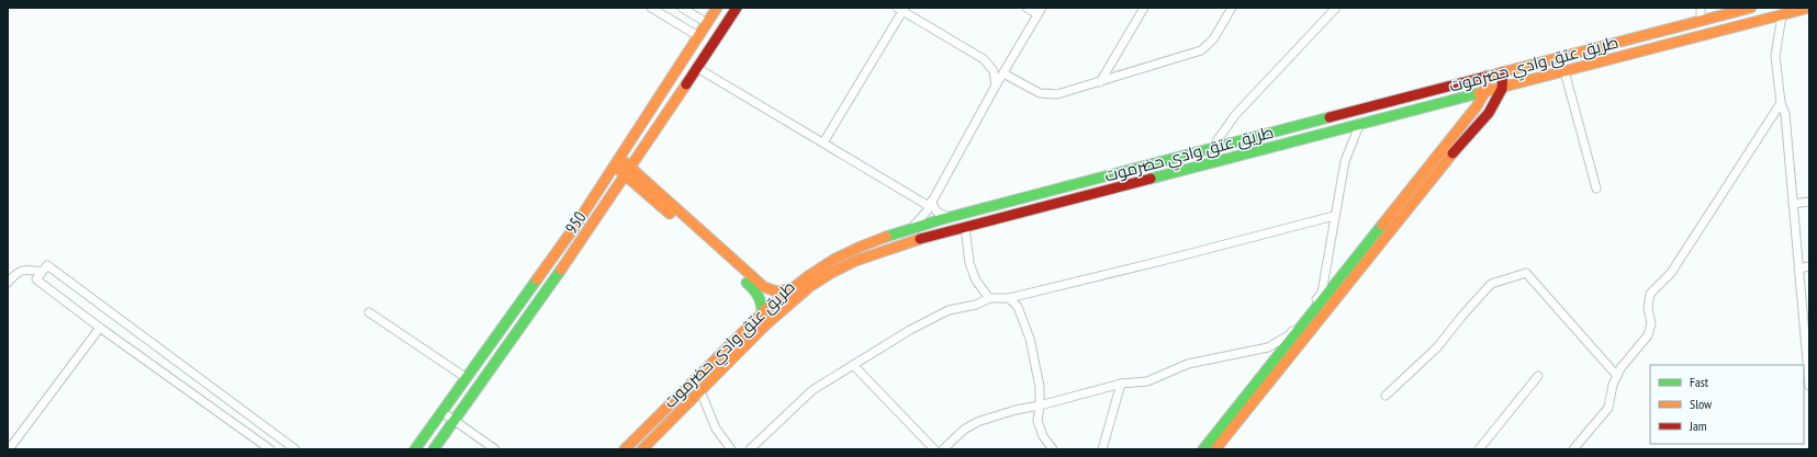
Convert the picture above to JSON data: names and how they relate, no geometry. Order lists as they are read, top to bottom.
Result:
{
  "streets": {
    "main road": ["طريق عتق وادي حضرموت", "950"]
  },
  "legend": ["Fast", "Slow", "Jam"]
}
